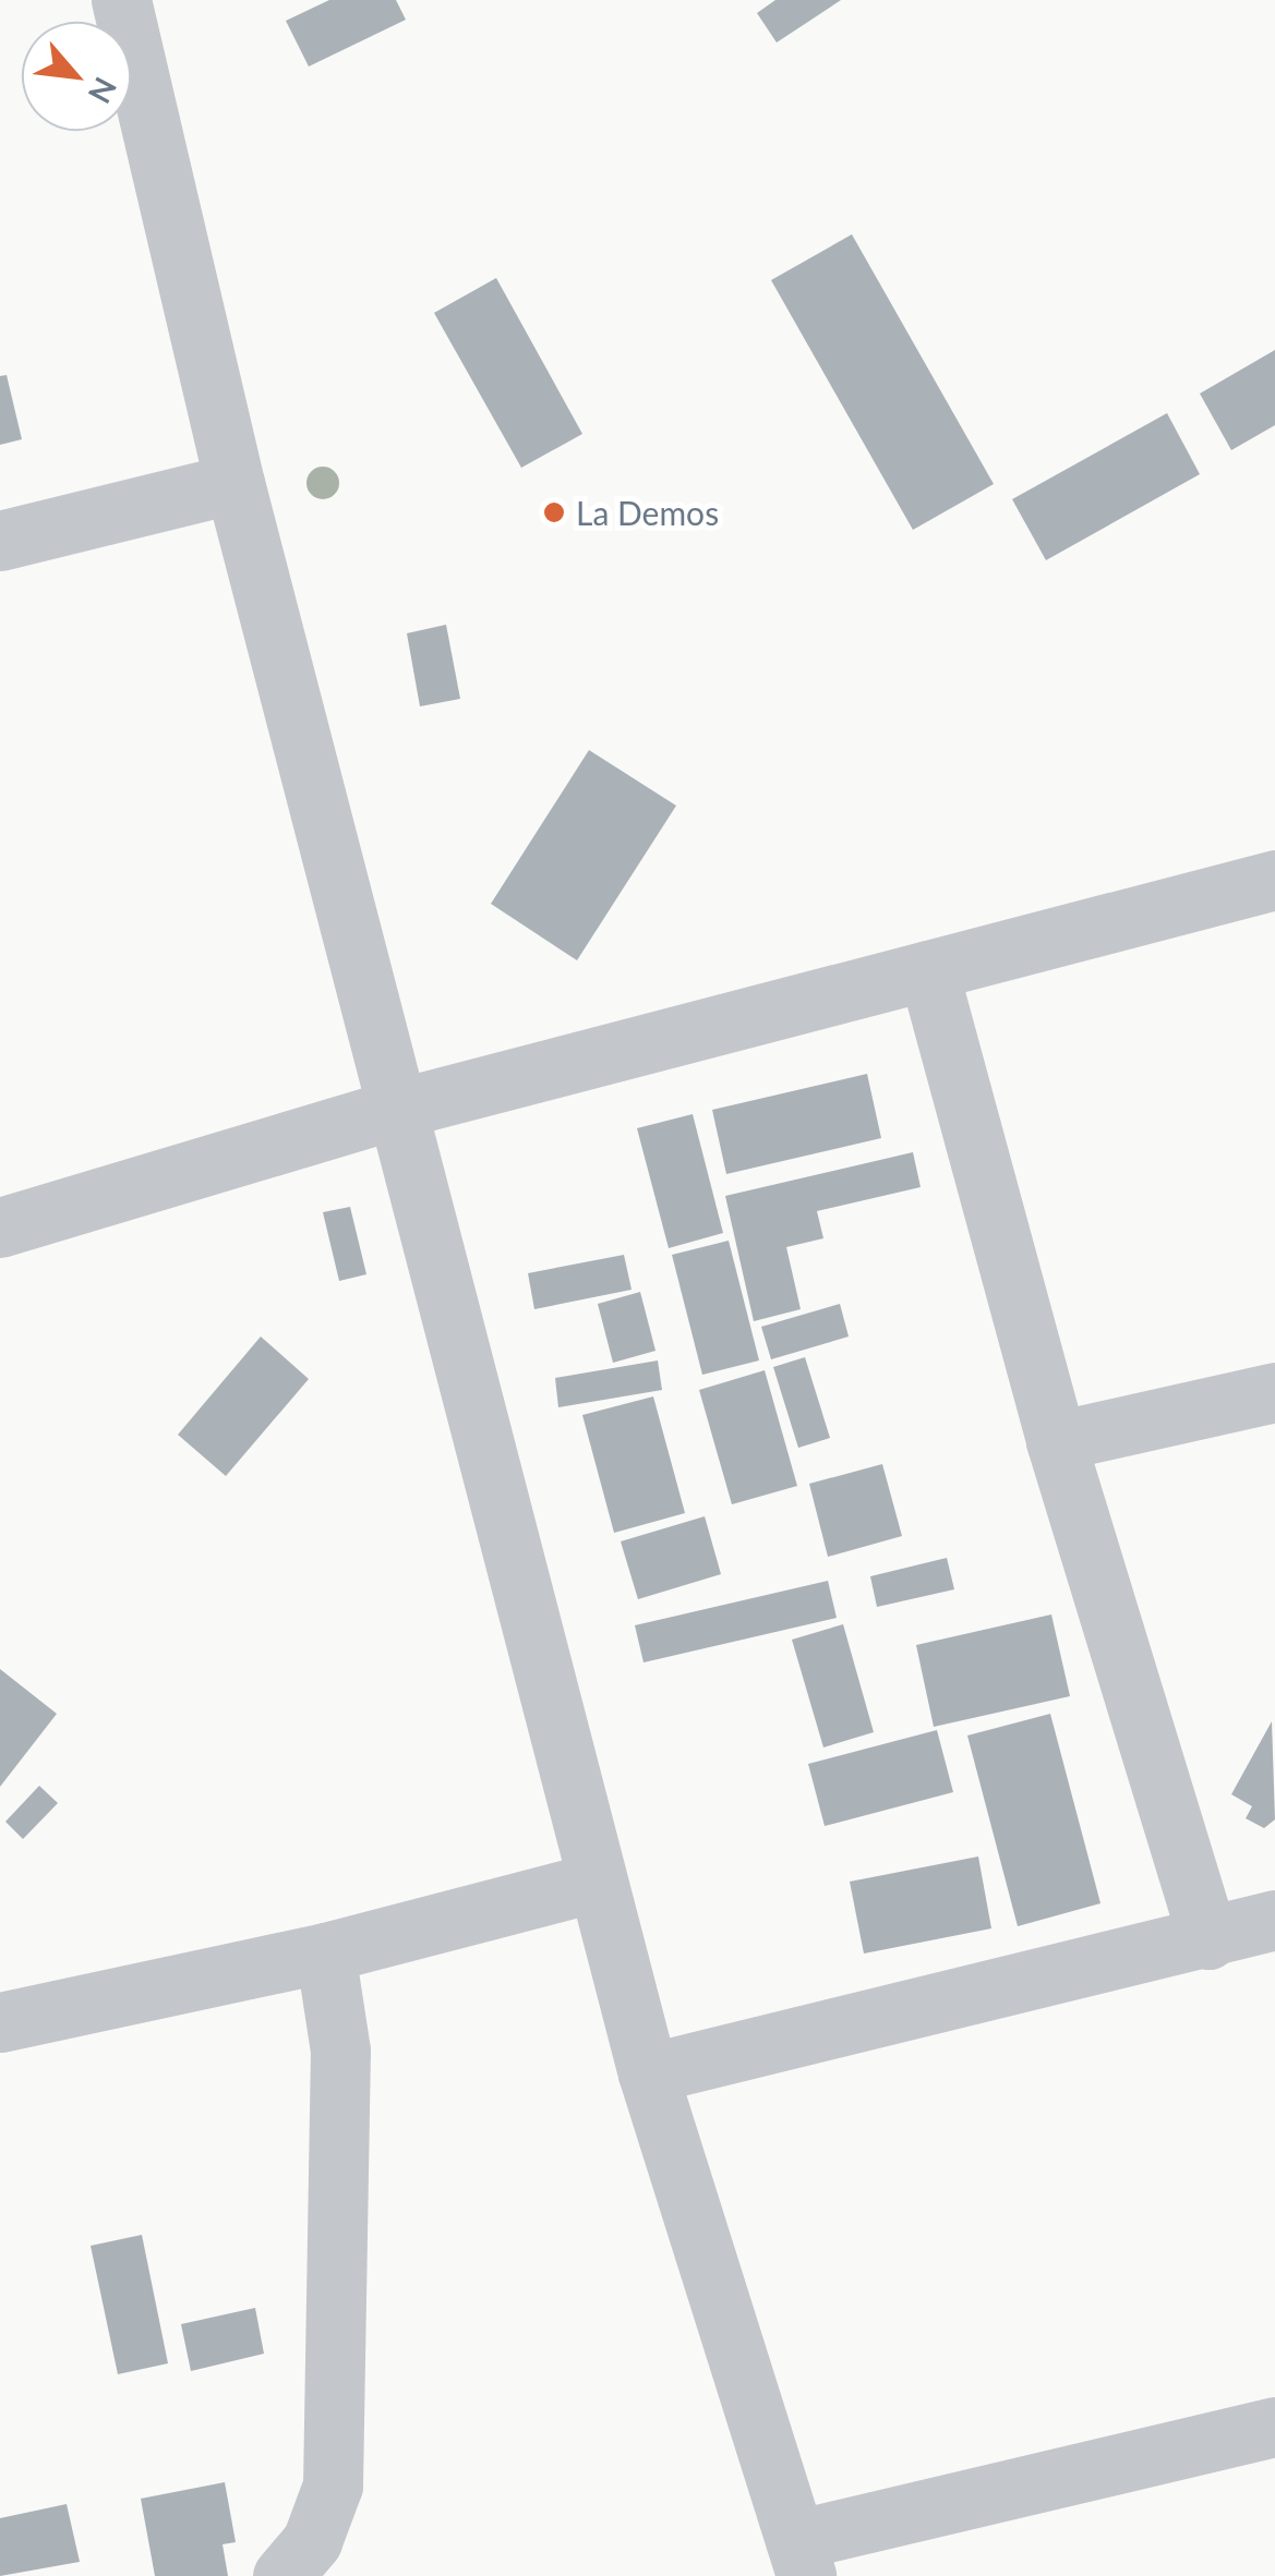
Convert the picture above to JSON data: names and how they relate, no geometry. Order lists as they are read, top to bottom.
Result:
{
  "places": ["La Demos"],
  "north": "bottom right"
}
